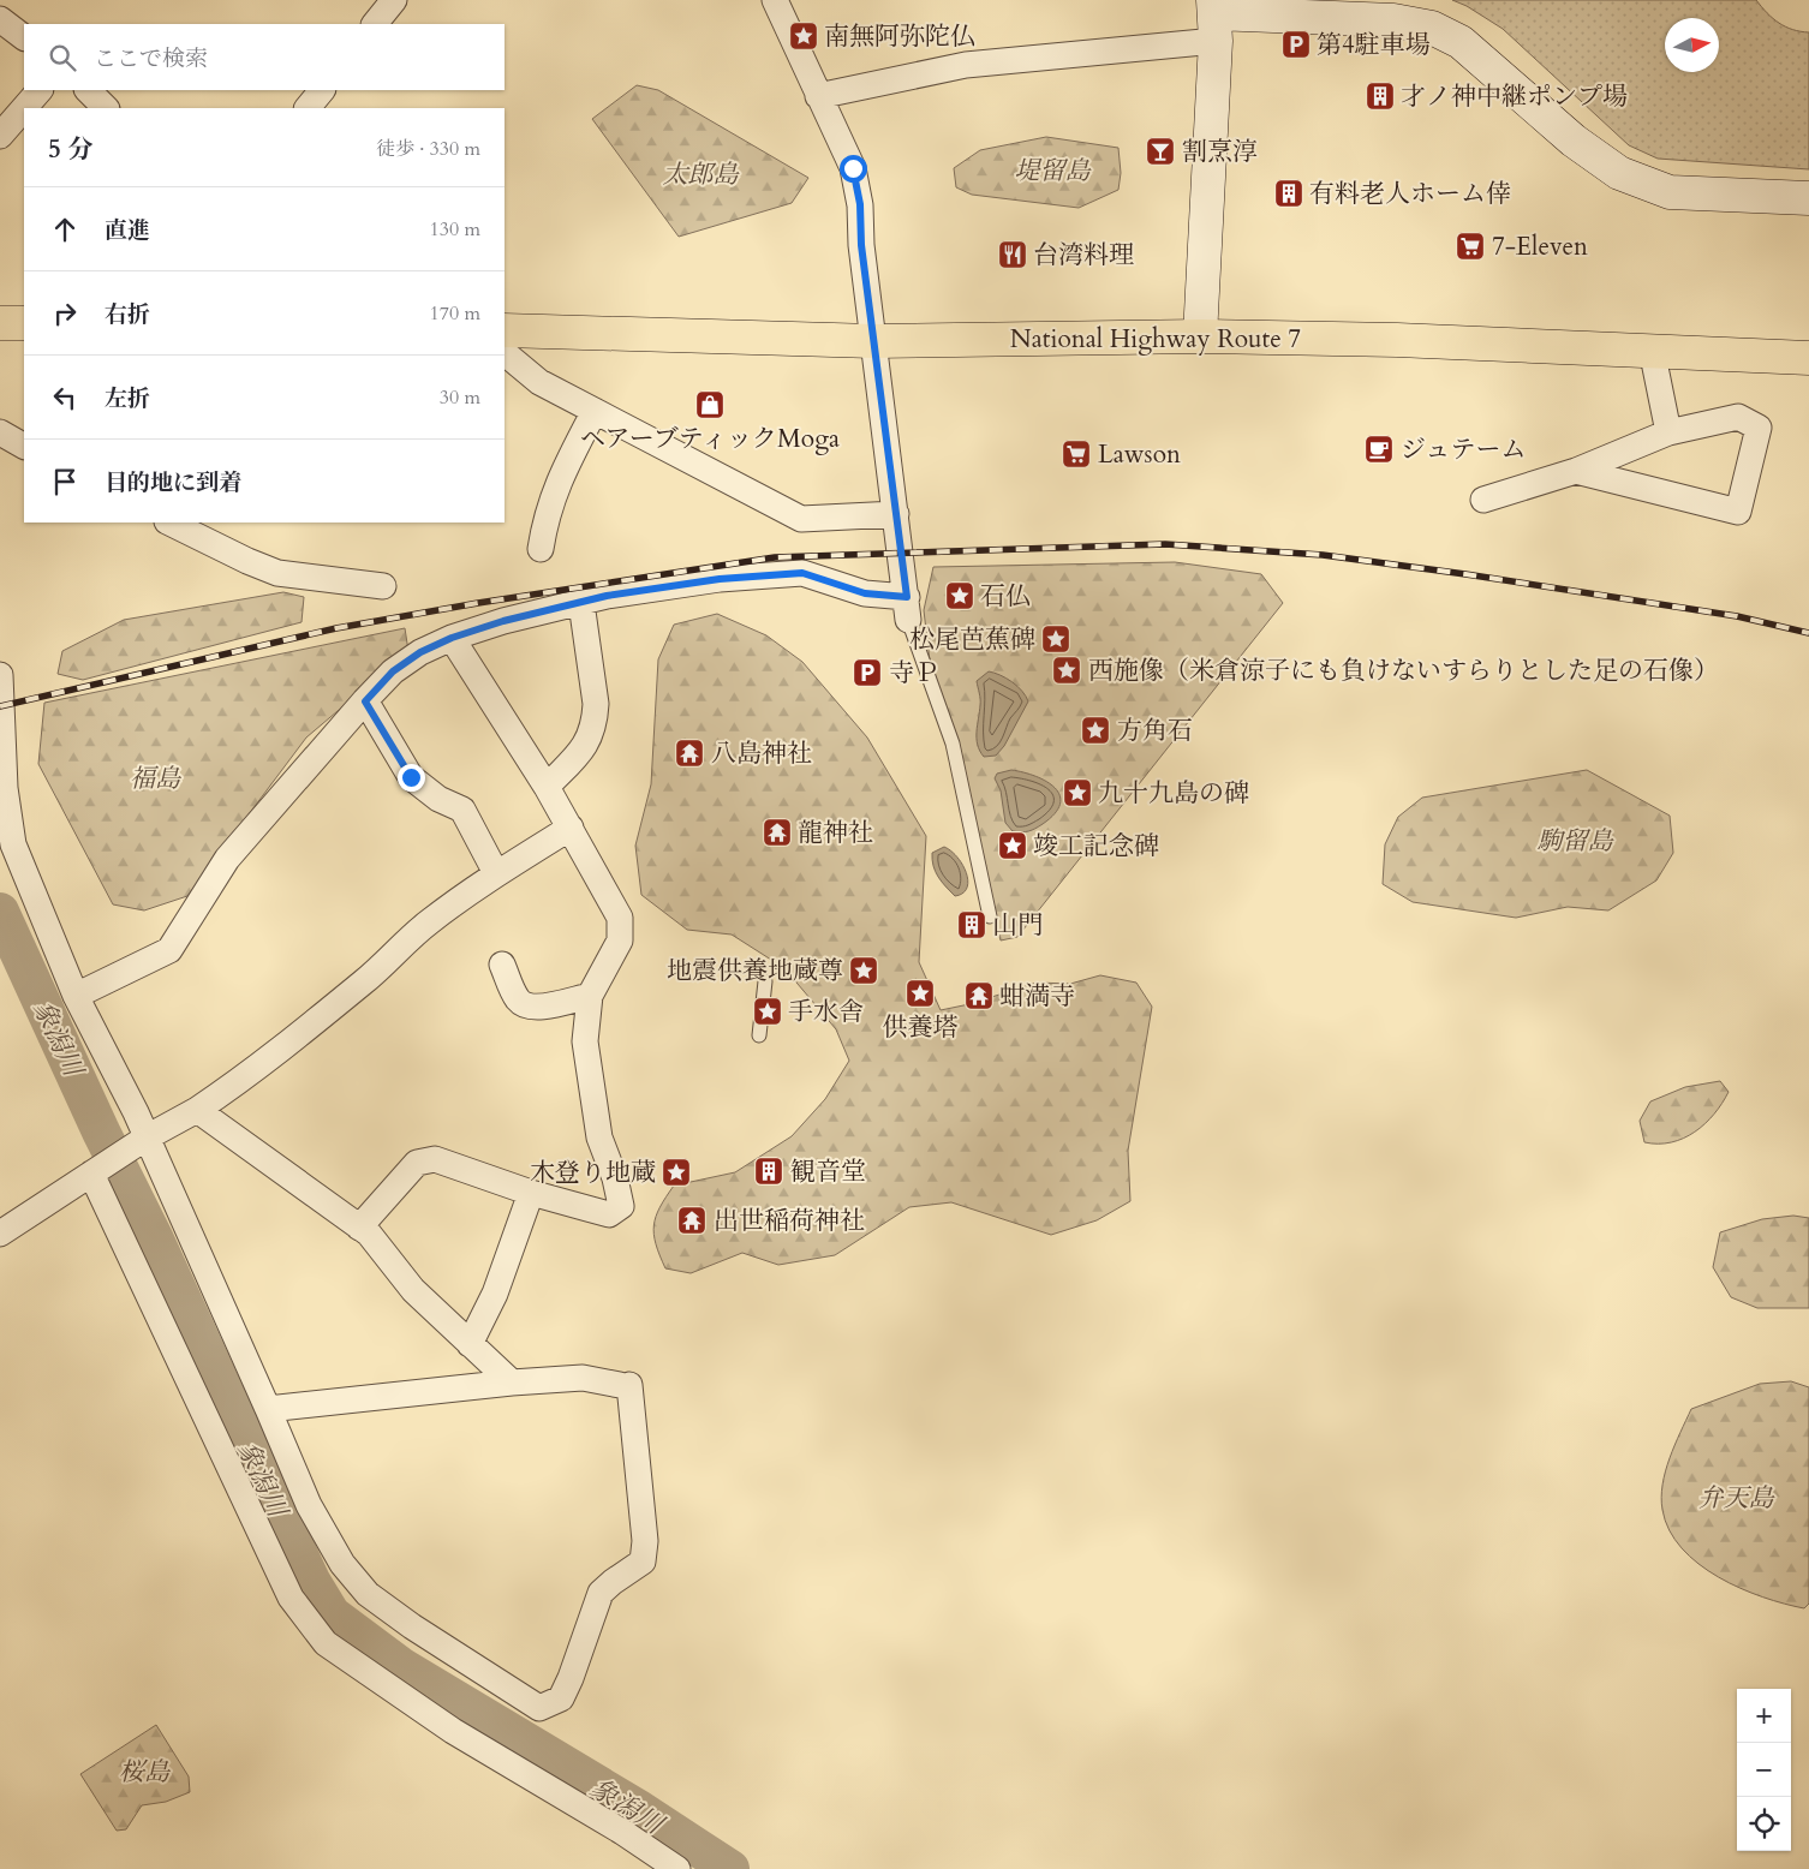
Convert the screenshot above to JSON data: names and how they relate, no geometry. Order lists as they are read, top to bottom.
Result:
{
  "streets": {
    "highway": ["National Highway Route 7"]
  },
  "water": ["象潟川"],
  "parks": [
    "堤留島",
    "太郎島",
    "福島",
    "駒留島",
    "弁天島",
    "桜島"
  ],
  "places": {
    "place": [
      "南無阿弥陀仏",
      "石仏",
      "松尾芭蕉碑",
      "西施像（米倉涼子にも負けないすらりとした足の石像）",
      "方角石",
      "九十九島の碑",
      "竣工記念碑",
      "地震供養地蔵尊",
      "供養塔",
      "手水舎",
      "木登り地蔵"
    ],
    "parking": ["第4駐車場", "寺Ｐ"],
    "building": [
      "才ノ神中継ポンプ場",
      "有料老人ホーム倖",
      "山門",
      "観音堂"
    ],
    "bar": ["割烹淳"],
    "supermarket": ["7-Eleven", "Lawson"],
    "restaurant": ["台湾料理"],
    "shop": ["ヘアーブティックMoga"],
    "cafe": ["ジュテーム"],
    "temple": [
      "八島神社",
      "龍神社",
      "蚶満寺",
      "出世稲荷神社"
    ]
  },
  "north": "right",
  "page": {
    "search": "ここで検索",
    "heading": ["5 分", "徒歩 · 330 m"],
    "list": [
      ["直進", "130 m"],
      ["右折", "170 m"],
      ["左折", "30 m"],
      "目的地に到着"
    ],
    "map_buttons": ["+", "−"]
  }
}
